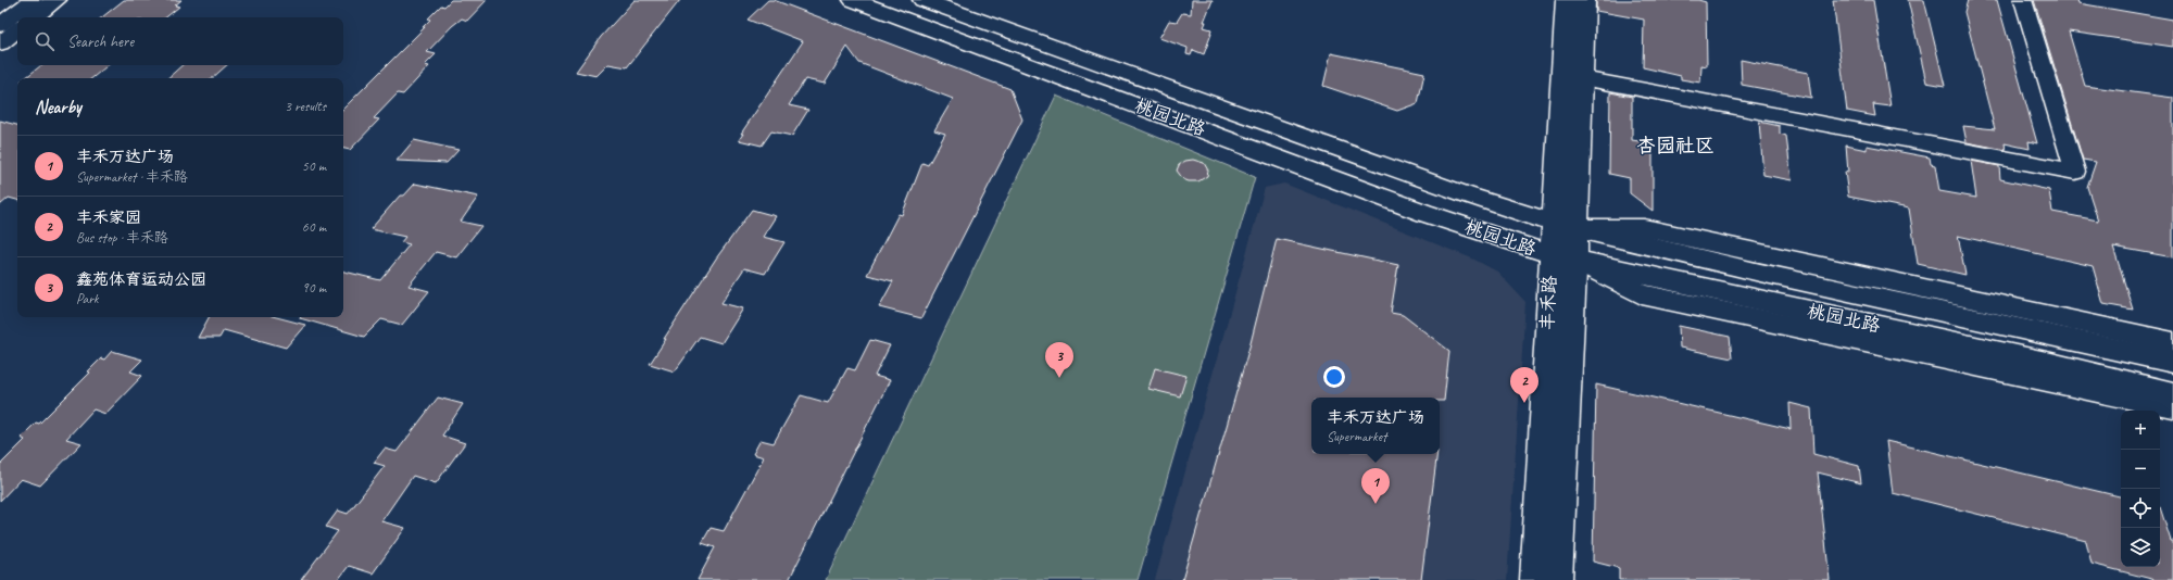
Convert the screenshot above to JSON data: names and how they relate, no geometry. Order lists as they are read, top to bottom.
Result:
{
  "streets": {
    "main road": ["桃园北路", "丰禾路"]
  },
  "crossings": [
    ["桃园北路", "丰禾路"]
  ],
  "districts": ["杏园社区"],
  "page": {
    "search": "Search here",
    "heading": ["Nearby", "3 results"],
    "list": [
      {
        "mark": "1",
        "name": "丰禾万达广场",
        "note": "Supermarket · 丰禾路",
        "value": "50 m"
      },
      {
        "mark": "2",
        "name": "丰禾家园",
        "note": "Bus stop · 丰禾路",
        "value": "60 m"
      },
      {
        "mark": "3",
        "name": "鑫苑体育运动公园",
        "note": "Park",
        "value": "90 m"
      }
    ],
    "pins": ["3", "2", "1"],
    "popup": ["丰禾万达广场", "Supermarket"],
    "map_buttons": ["+", "−"]
  }
}
